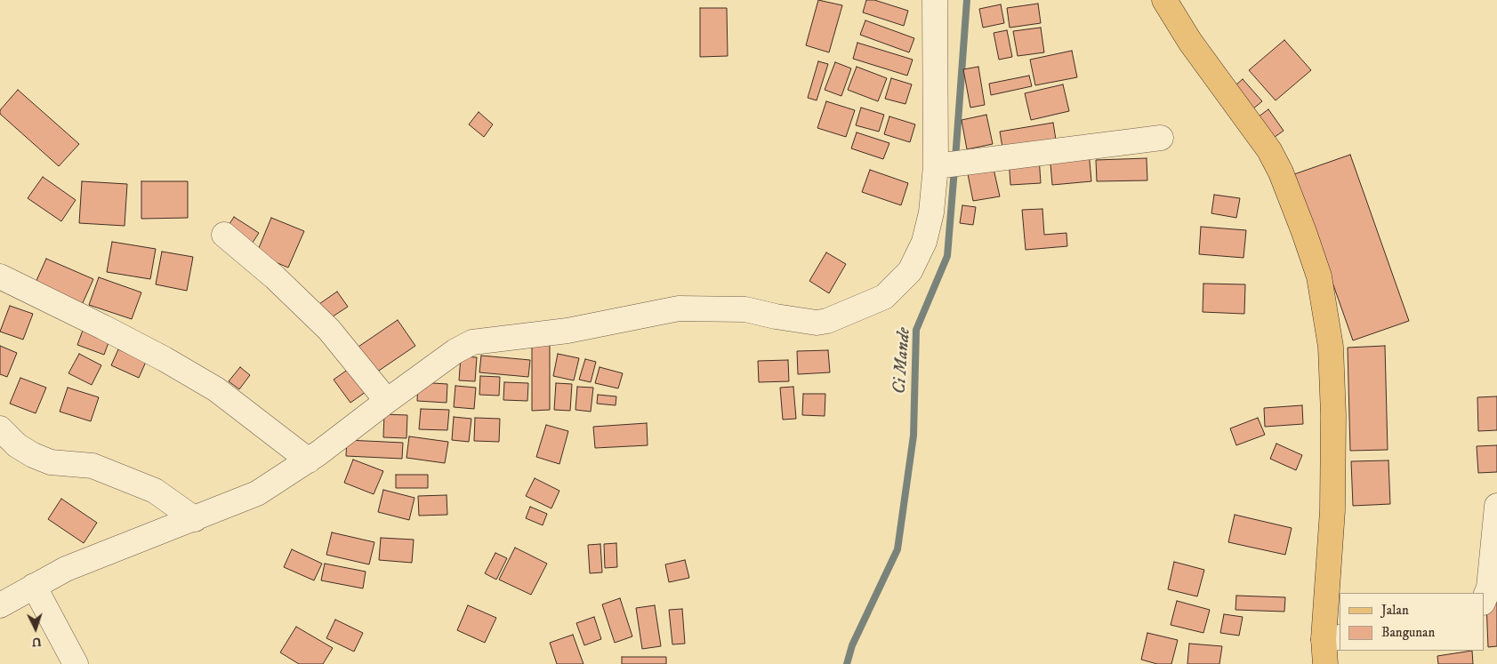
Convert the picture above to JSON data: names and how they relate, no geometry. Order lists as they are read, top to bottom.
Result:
{
  "water": ["Ci Mande"],
  "legend": ["Jalan", "Bangunan"],
  "north": "bottom"
}
